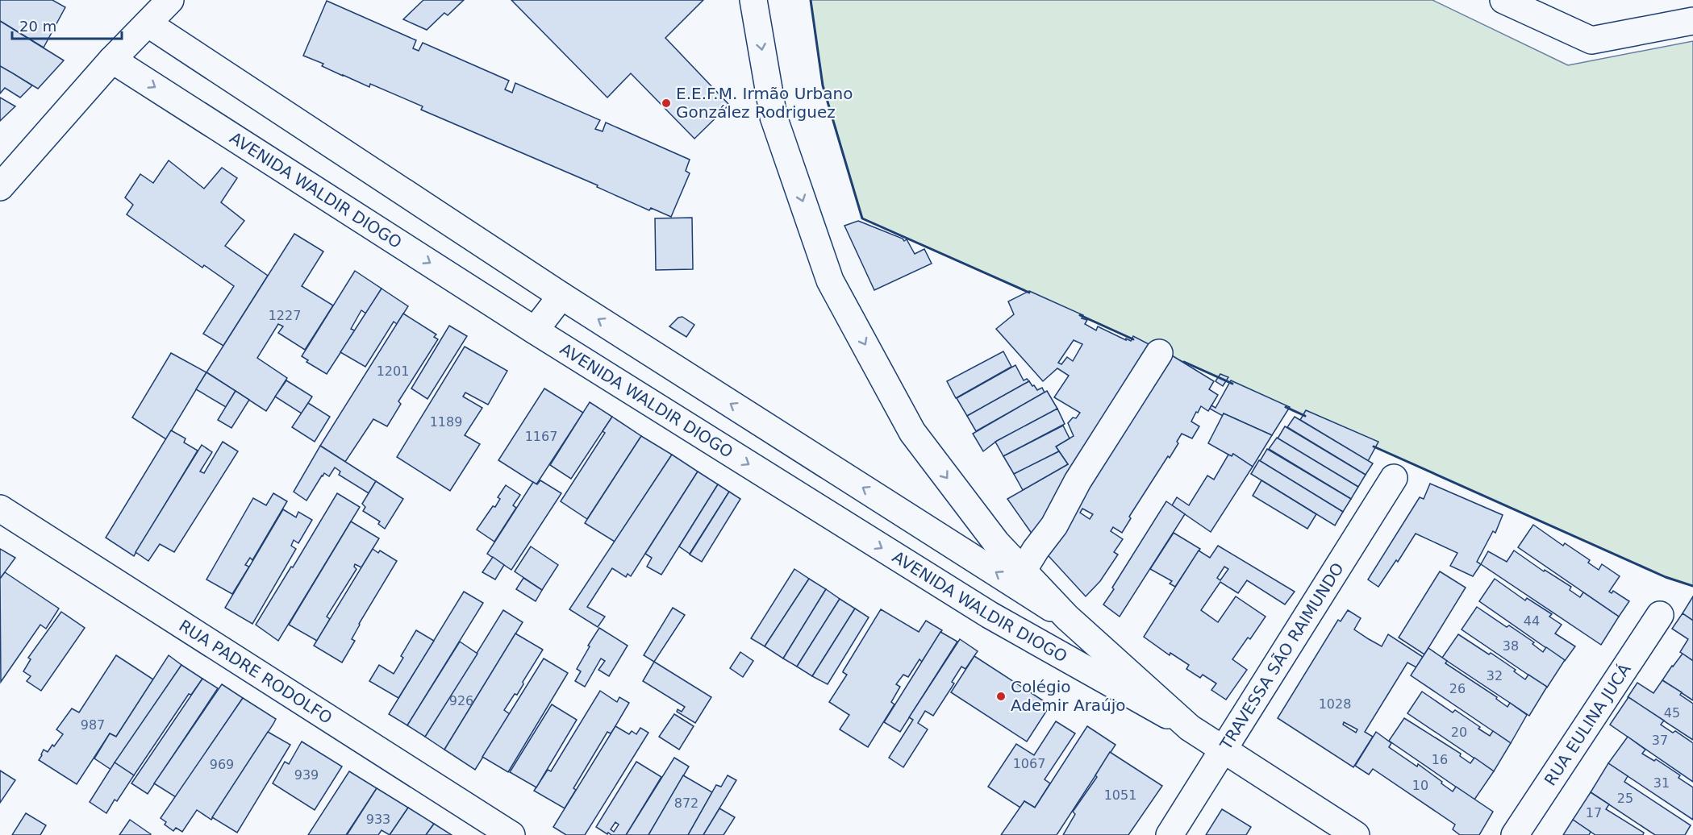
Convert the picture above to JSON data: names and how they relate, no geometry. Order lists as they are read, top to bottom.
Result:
{
  "streets": {
    "street": [
      "AVENIDA WALDIR DIOGO",
      "TRAVESSA SÃO RAIMUNDO",
      "RUA PADRE RODOLFO",
      "RUA EULINA JUCÁ"
    ]
  },
  "crossings": [
    ["AVENIDA WALDIR DIOGO", "TRAVESSA SÃO RAIMUNDO"]
  ],
  "places": ["E.E.F.M. Irmão Urbano González Rodriguez", "Colégio Ademir Araújo"],
  "house_numbers": [
    "1227",
    "1201",
    "1189",
    "1167",
    "44",
    "38",
    "32",
    "26",
    "926",
    "1028",
    "45",
    "987",
    "20",
    "37",
    "16",
    "1067",
    "969",
    "939",
    "31",
    "10",
    "1051",
    "25",
    "872",
    "17",
    "933"
  ],
  "scale_bar": "20 m"
}
